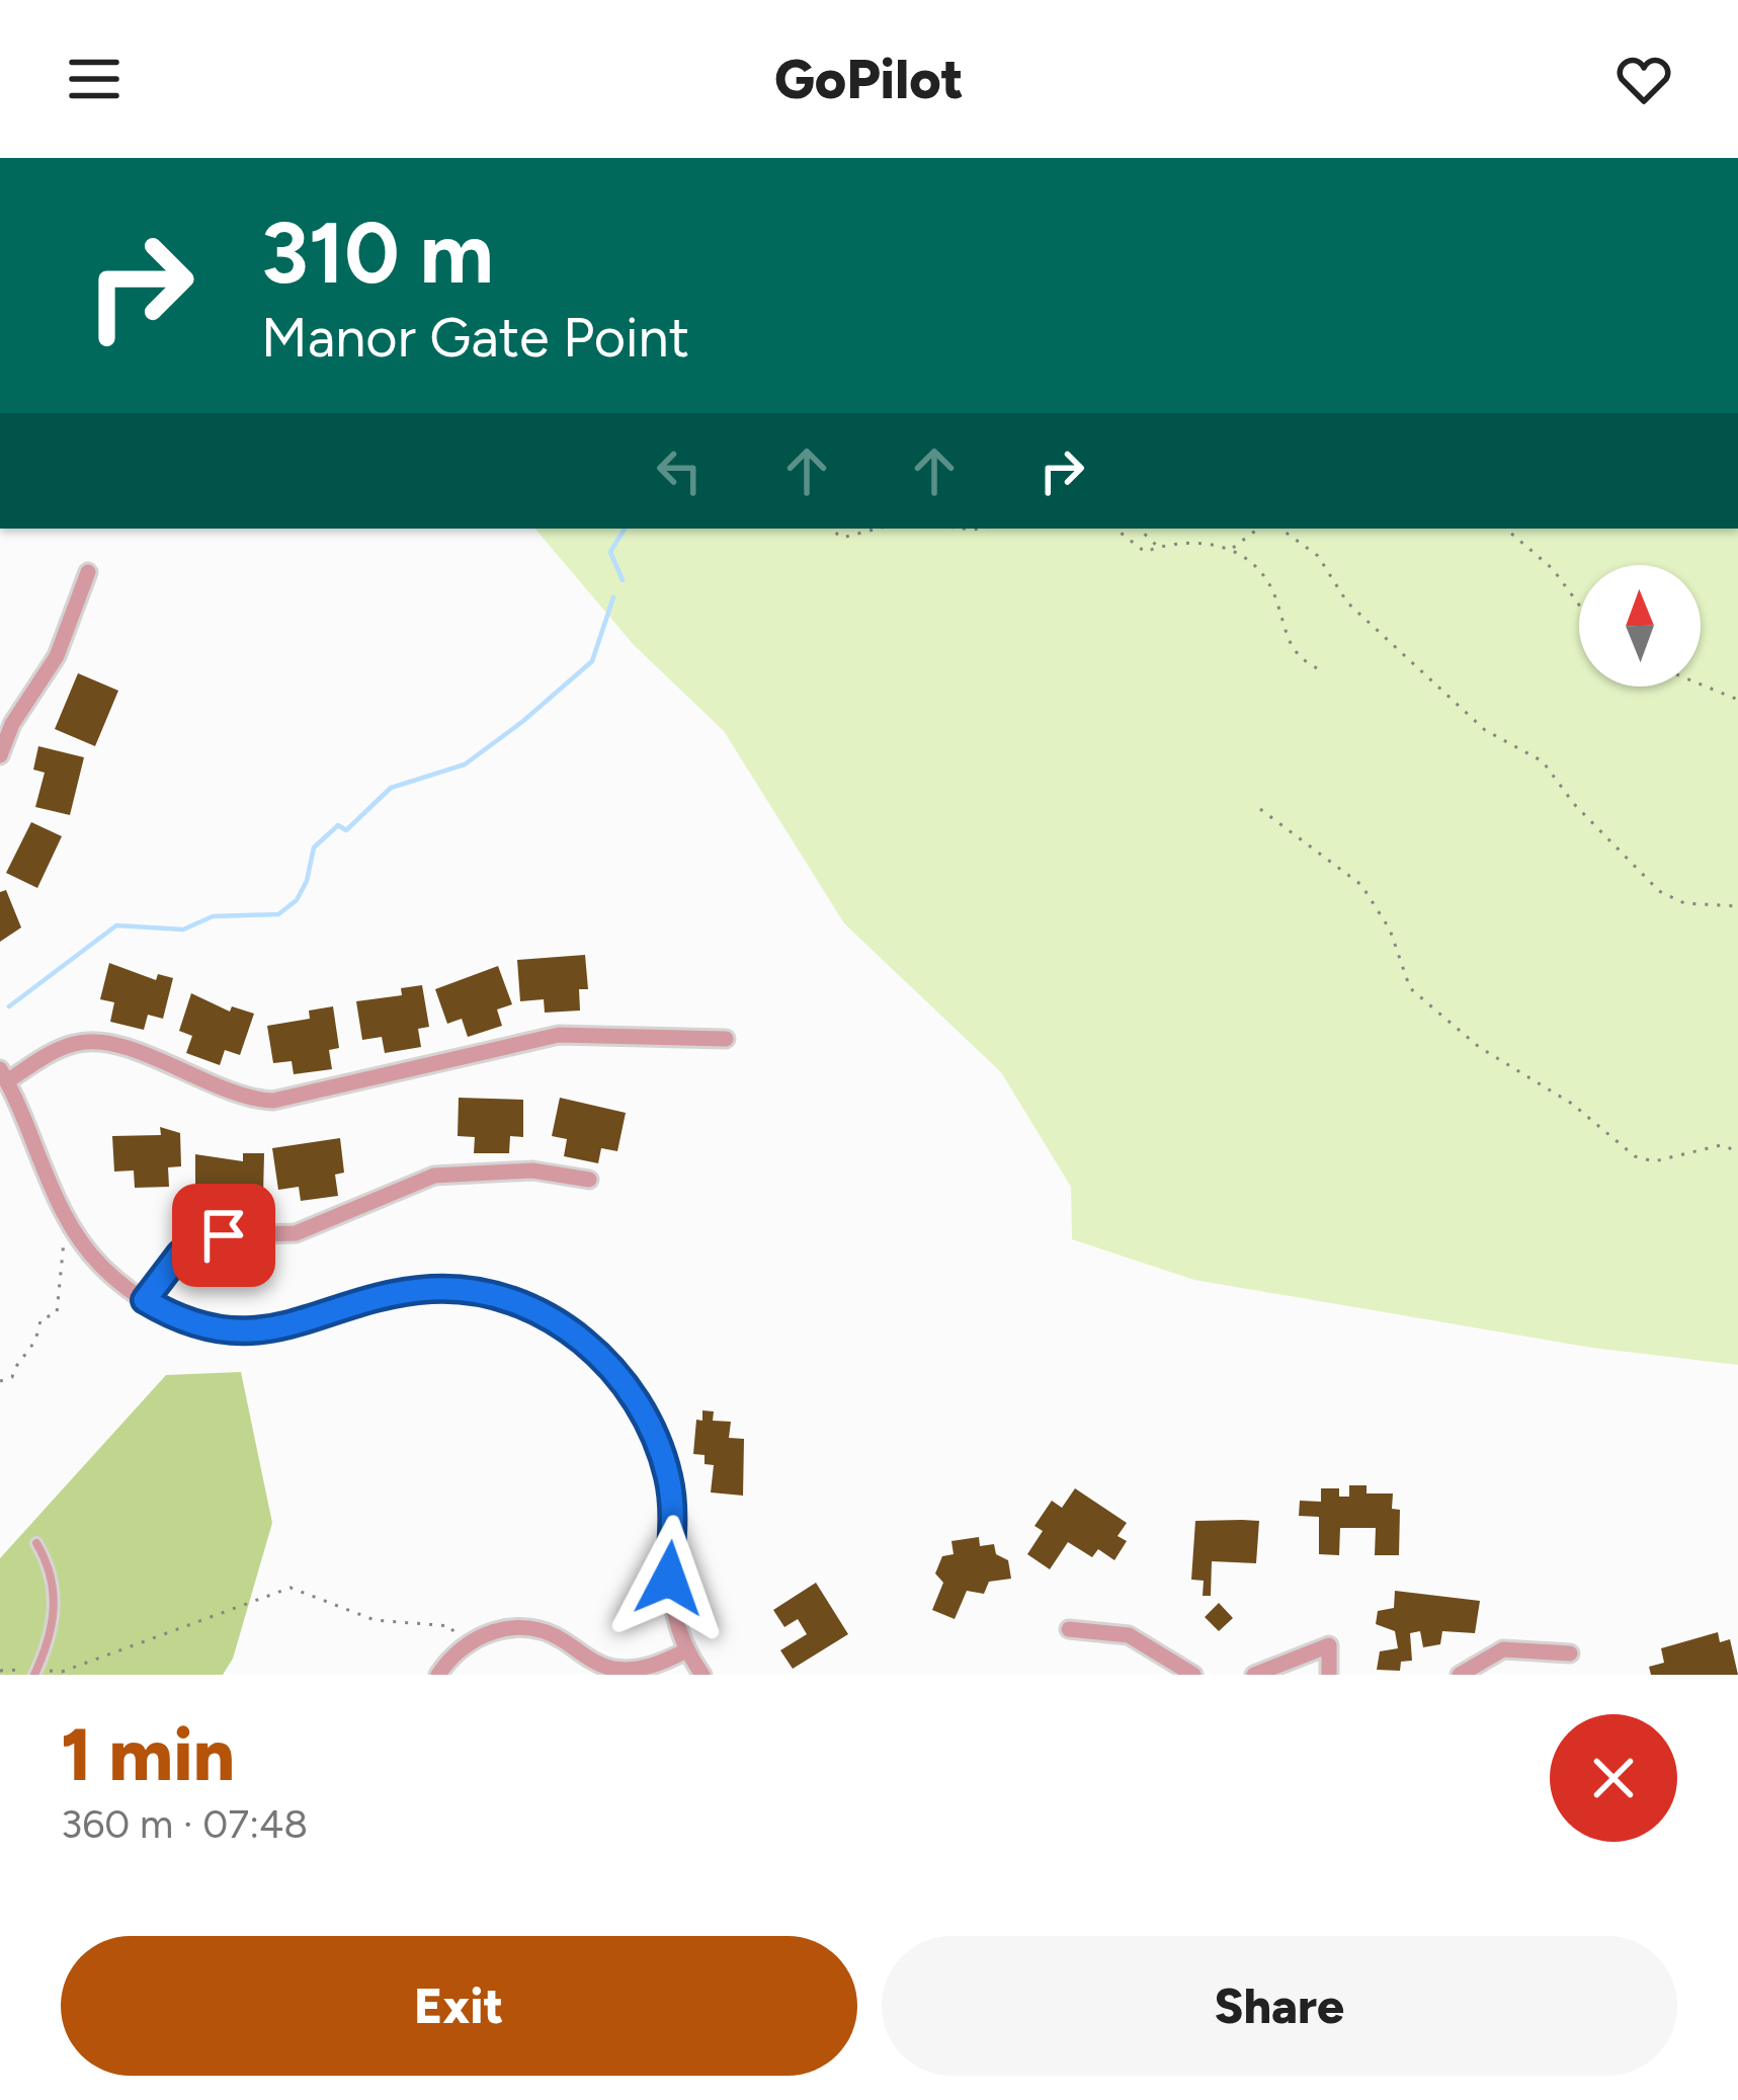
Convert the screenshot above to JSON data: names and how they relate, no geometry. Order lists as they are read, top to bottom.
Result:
{
  "north": "top",
  "page": {
    "header": "GoPilot",
    "turn": ["310 m", "Manor Gate Point"],
    "heading": ["1 min", "360 m · 07:48"],
    "buttons": ["Exit", "Share"]
  }
}
